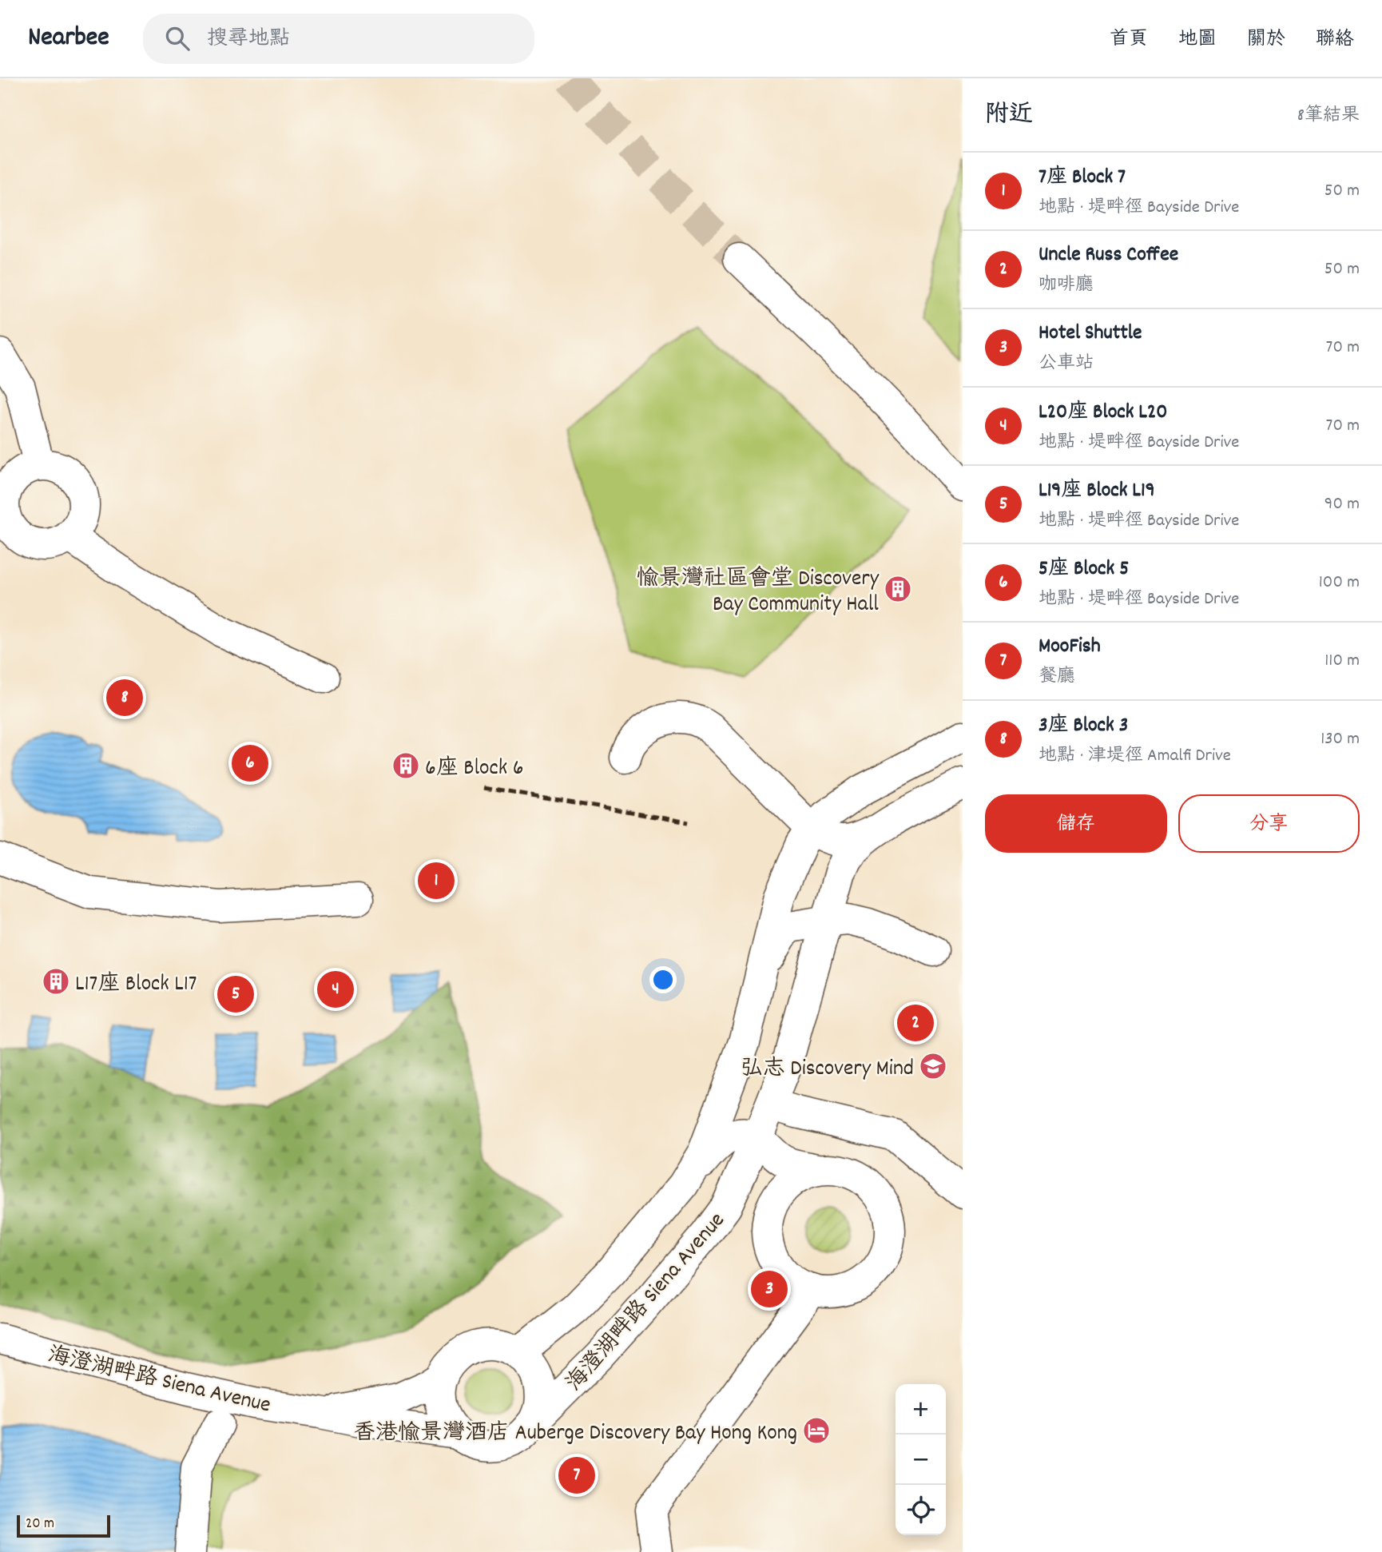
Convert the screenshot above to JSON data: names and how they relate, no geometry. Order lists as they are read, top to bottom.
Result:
{
  "streets": {
    "street": ["海澄湖畔路 Siena Avenue"]
  },
  "places": {
    "building": ["愉景灣社區會堂 Discovery Bay Community Hall", "6座 Block 6", "L17座 Block L17"],
    "school or university": ["弘志 Discovery Mind"],
    "hotel": ["香港愉景灣酒店 Auberge Discovery Bay Hong Kong"]
  },
  "scale_bar": "20 m",
  "page": {
    "header": "Nearbee",
    "search": "搜尋地點",
    "nav": [
      "首頁",
      "地圖",
      "關於",
      "聯絡"
    ],
    "heading": ["附近", "8筆結果"],
    "list": [
      {
        "mark": "1",
        "name": "7座 Block 7",
        "note": "地點 · 堤畔徑 Bayside Drive",
        "value": "50 m"
      },
      {
        "mark": "2",
        "name": "Uncle Russ Coffee",
        "note": "咖啡廳",
        "value": "50 m"
      },
      {
        "mark": "3",
        "name": "Hotel Shuttle",
        "note": "公車站",
        "value": "70 m"
      },
      {
        "mark": "4",
        "name": "L20座 Block L20",
        "note": "地點 · 堤畔徑 Bayside Drive",
        "value": "70 m"
      },
      {
        "mark": "5",
        "name": "L19座 Block L19",
        "note": "地點 · 堤畔徑 Bayside Drive",
        "value": "90 m"
      },
      {
        "mark": "6",
        "name": "5座 Block 5",
        "note": "地點 · 堤畔徑 Bayside Drive",
        "value": "100 m"
      },
      {
        "mark": "7",
        "name": "MooFish",
        "note": "餐廳",
        "value": "110 m"
      },
      {
        "mark": "8",
        "name": "3座 Block 3",
        "note": "地點 · 津堤徑 Amalfi Drive",
        "value": "130 m"
      }
    ],
    "pins": [
      "8",
      "6",
      "1",
      "4",
      "5",
      "2",
      "3",
      "7"
    ],
    "buttons": ["儲存", "分享"],
    "map_buttons": ["+", "−"],
    "scale": "20 m"
  }
}
